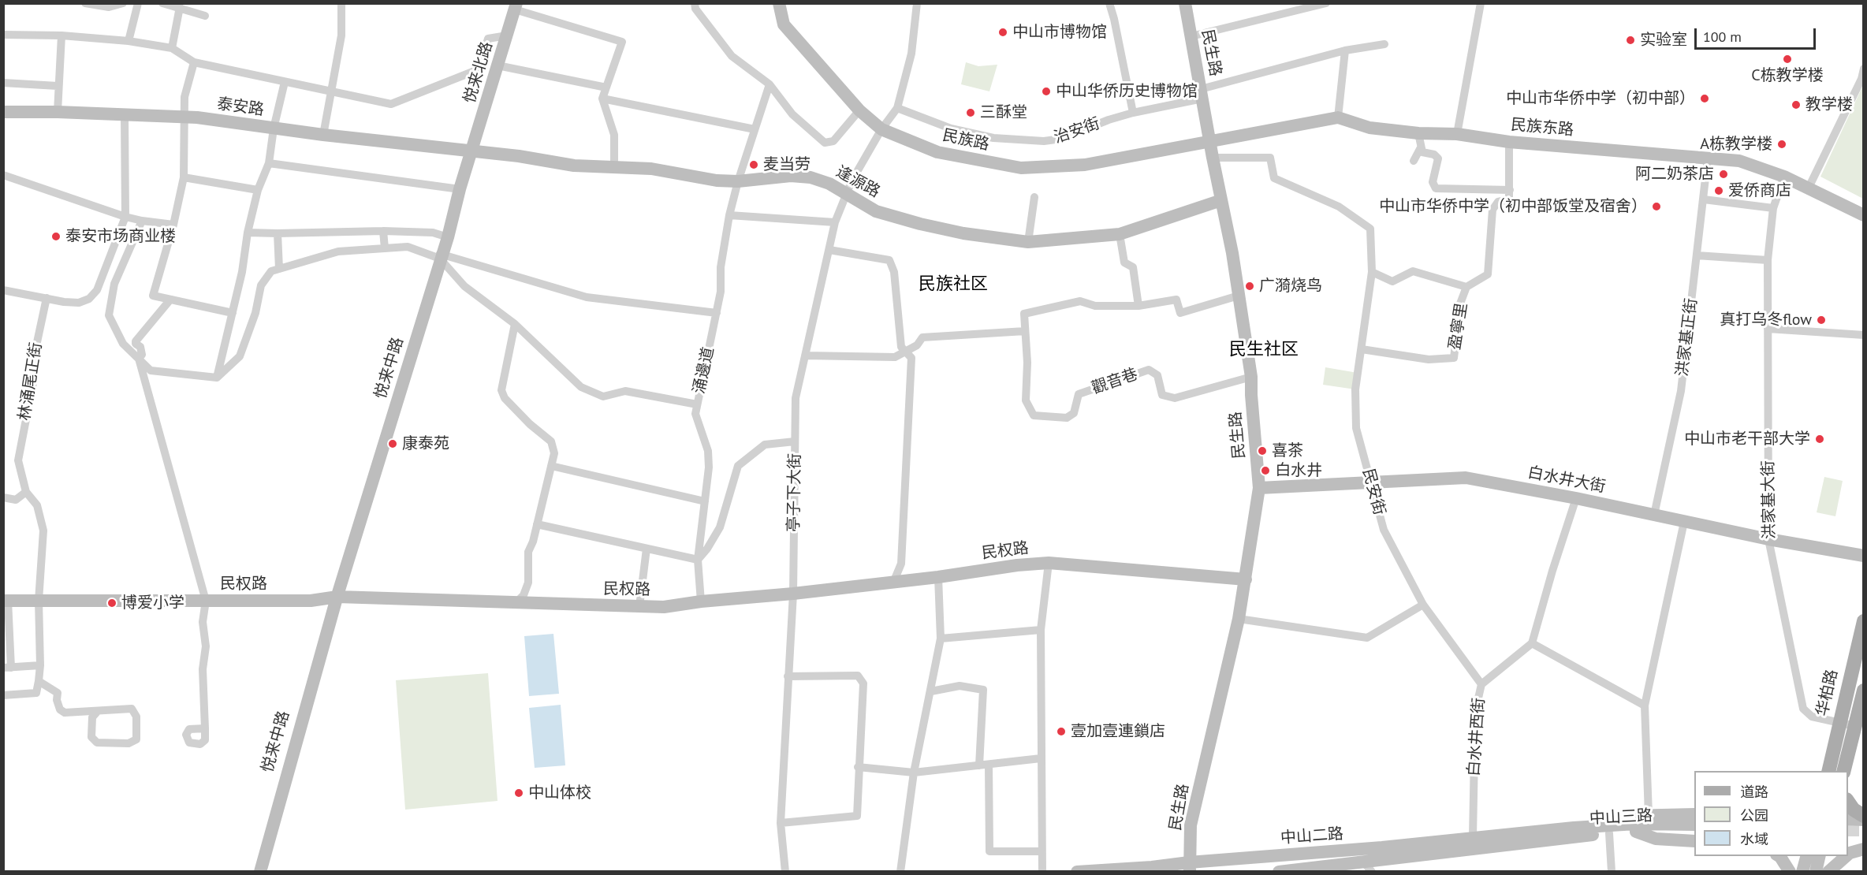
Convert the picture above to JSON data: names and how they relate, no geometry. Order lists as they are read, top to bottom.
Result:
{
  "streets": {
    "main road": ["华柏路"],
    "street": [
      "民生路",
      "悦来北路",
      "泰安路",
      "民族东路",
      "治安街",
      "民族路",
      "逢源路",
      "盈寧里",
      "洪家基正街",
      "悦来中路",
      "涌邊道",
      "林涌尾正街",
      "觀音巷",
      "白水井大街",
      "民安街",
      "亭子下大街",
      "洪家基大街",
      "民权路",
      "白水井西街",
      "中山三路",
      "中山二路"
    ]
  },
  "crossings": [
    ["民生路", "民族东路"],
    ["民生路", "治安街"],
    ["民生路", "民族路"],
    ["民生路", "逢源路"],
    ["民生路", "觀音巷"],
    ["民生路", "白水井大街"],
    ["民生路", "民安街"],
    ["民生路", "民权路"],
    ["民生路", "中山二路"],
    ["悦来北路", "泰安路"],
    ["悦来北路", "逢源路"],
    ["悦来北路", "悦来中路"],
    ["泰安路", "逢源路"],
    ["泰安路", "悦来中路"],
    ["民族东路", "民族路"],
    ["民族东路", "洪家基正街"],
    ["民族东路", "洪家基大街"],
    ["治安街", "亭子下大街"],
    ["民族路", "亭子下大街"],
    ["逢源路", "悦来中路"],
    ["逢源路", "涌邊道"],
    ["逢源路", "亭子下大街"],
    ["盈寧里", "民安街"],
    ["洪家基正街", "白水井大街"],
    ["悦来中路", "民权路"],
    ["涌邊道", "民权路"],
    ["林涌尾正街", "民权路"],
    ["白水井大街", "民安街"],
    ["白水井大街", "洪家基大街"],
    ["民安街", "白水井西街"],
    ["亭子下大街", "民权路"],
    ["洪家基大街", "华柏路"],
    ["白水井西街", "中山二路"],
    ["中山三路", "中山二路"]
  ],
  "districts": ["民族社区", "民生社区"],
  "places": [
    "中山市博物馆",
    "实验室",
    "C栋教学楼",
    "中山华侨历史博物馆",
    "中山市华侨中学（初中部）",
    "教学楼",
    "三酥堂",
    "A栋教学楼",
    "麦当劳",
    "阿二奶茶店",
    "爱侨商店",
    "中山市华侨中学（初中部饭堂及宿舍）",
    "泰安市场商业楼",
    "广漪烧鸟",
    "真打乌冬flow",
    "中山市老干部大学",
    "康泰苑",
    "喜茶",
    "白水井",
    "博爱小学",
    "壹加壹連鎖店",
    "中山体校"
  ],
  "legend": ["道路", "公园", "水域"],
  "scale_bar": "100 m"
}
